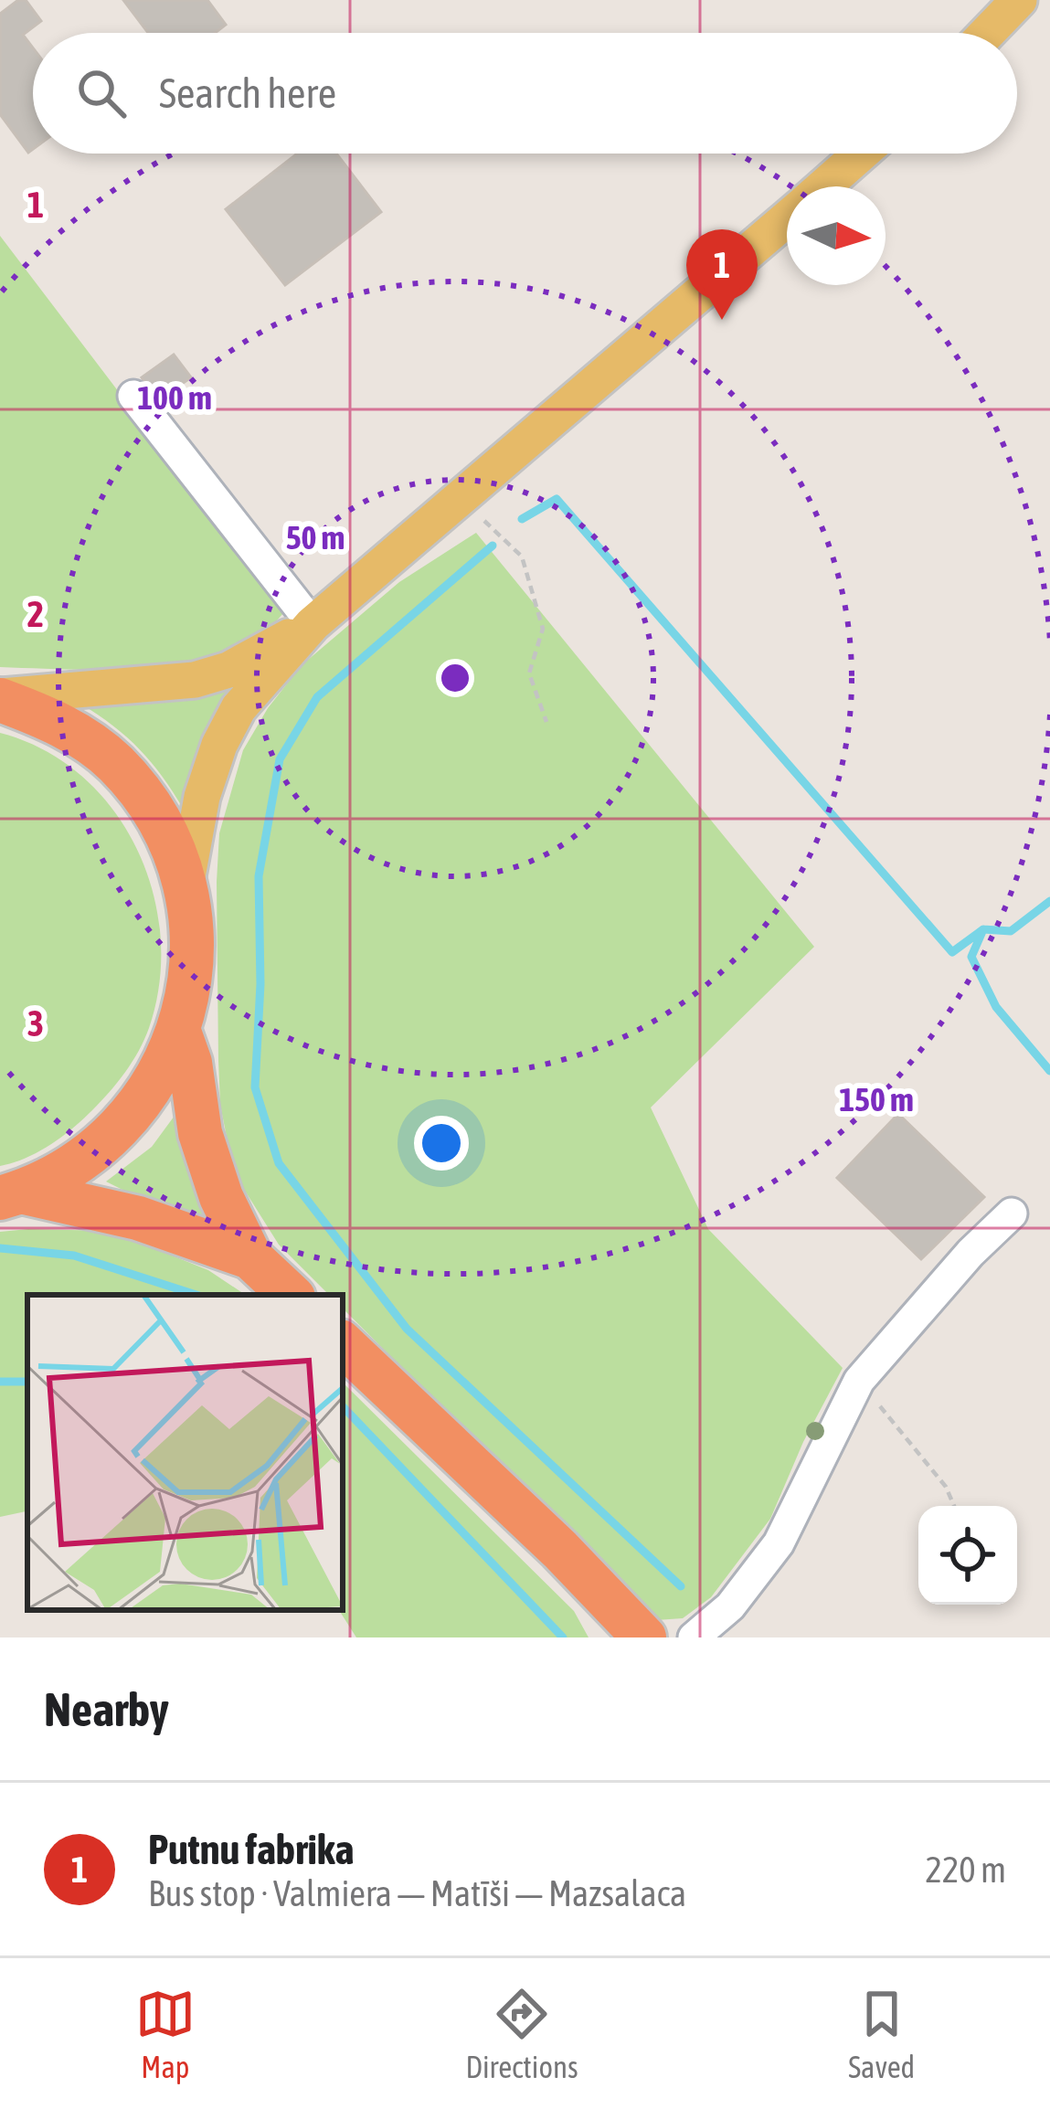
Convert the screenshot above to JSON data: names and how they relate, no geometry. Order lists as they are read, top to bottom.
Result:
{
  "north": "right",
  "page": {
    "search": "Search here",
    "pins": "1",
    "heading": "Nearby",
    "list": [
      {
        "mark": "1",
        "name": "Putnu fabrika",
        "note": "Bus stop · Valmiera — Matīši — Mazsalaca",
        "value": "220 m"
      }
    ],
    "nav": ["Map", "Directions", "Saved"]
  },
  "grid": {
    "rows": ["1", "2", "3"]
  },
  "rings": ["100 m", "50 m", "150 m"]
}
